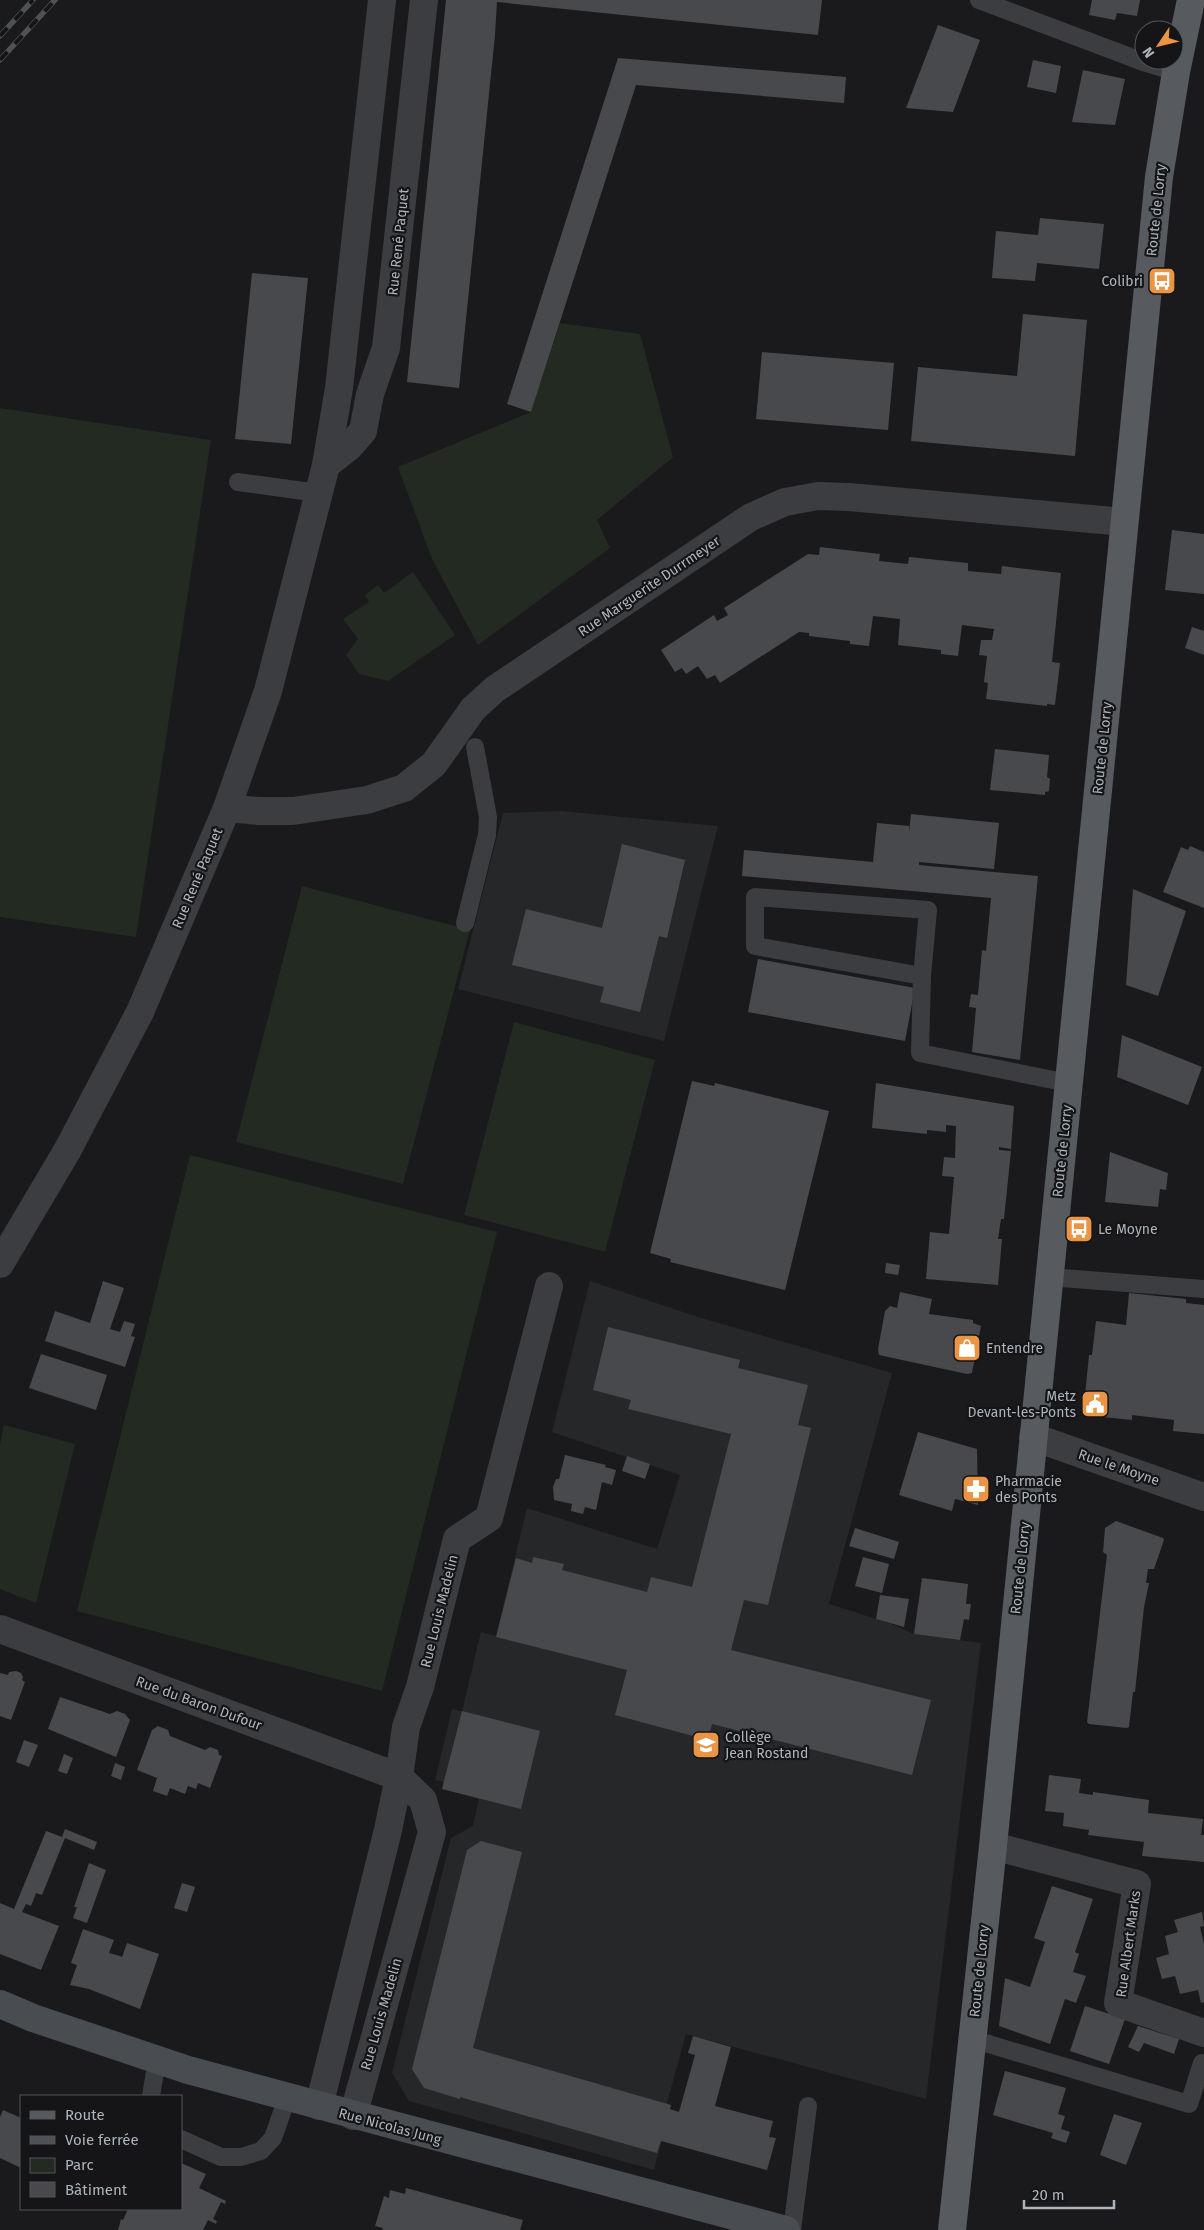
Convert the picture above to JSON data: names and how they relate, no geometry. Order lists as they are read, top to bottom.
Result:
{
  "streets": {
    "main road": ["Route de Lorry", "Rue Nicolas Jung"],
    "street": [
      "Rue René Paquet",
      "Rue Marguerite Durrmeyer",
      "Rue le Moyne",
      "Rue Louis Madelin",
      "Rue du Baron Dufour",
      "Rue Albert Marks"
    ]
  },
  "crossings": [
    ["Route de Lorry", "Rue Marguerite Durrmeyer"],
    ["Route de Lorry", "Rue le Moyne"],
    ["Route de Lorry", "Rue Albert Marks"],
    ["Rue René Paquet", "Rue Marguerite Durrmeyer"],
    ["Rue Louis Madelin", "Rue du Baron Dufour"],
    ["Rue Louis Madelin", "Rue Nicolas Jung"]
  ],
  "places": {
    "bus stop": ["Colibri", "Le Moyne"],
    "shop": ["Entendre"],
    "public building": ["Metz Devant-les-Ponts"],
    "pharmacy": ["Pharmacie des Ponts"],
    "school or university": ["Collège Jean Rostand"]
  },
  "legend": [
    "Route",
    "Voie ferrée",
    "Parc",
    "Bâtiment"
  ],
  "scale_bar": "20 m",
  "north": "bottom left"
}
